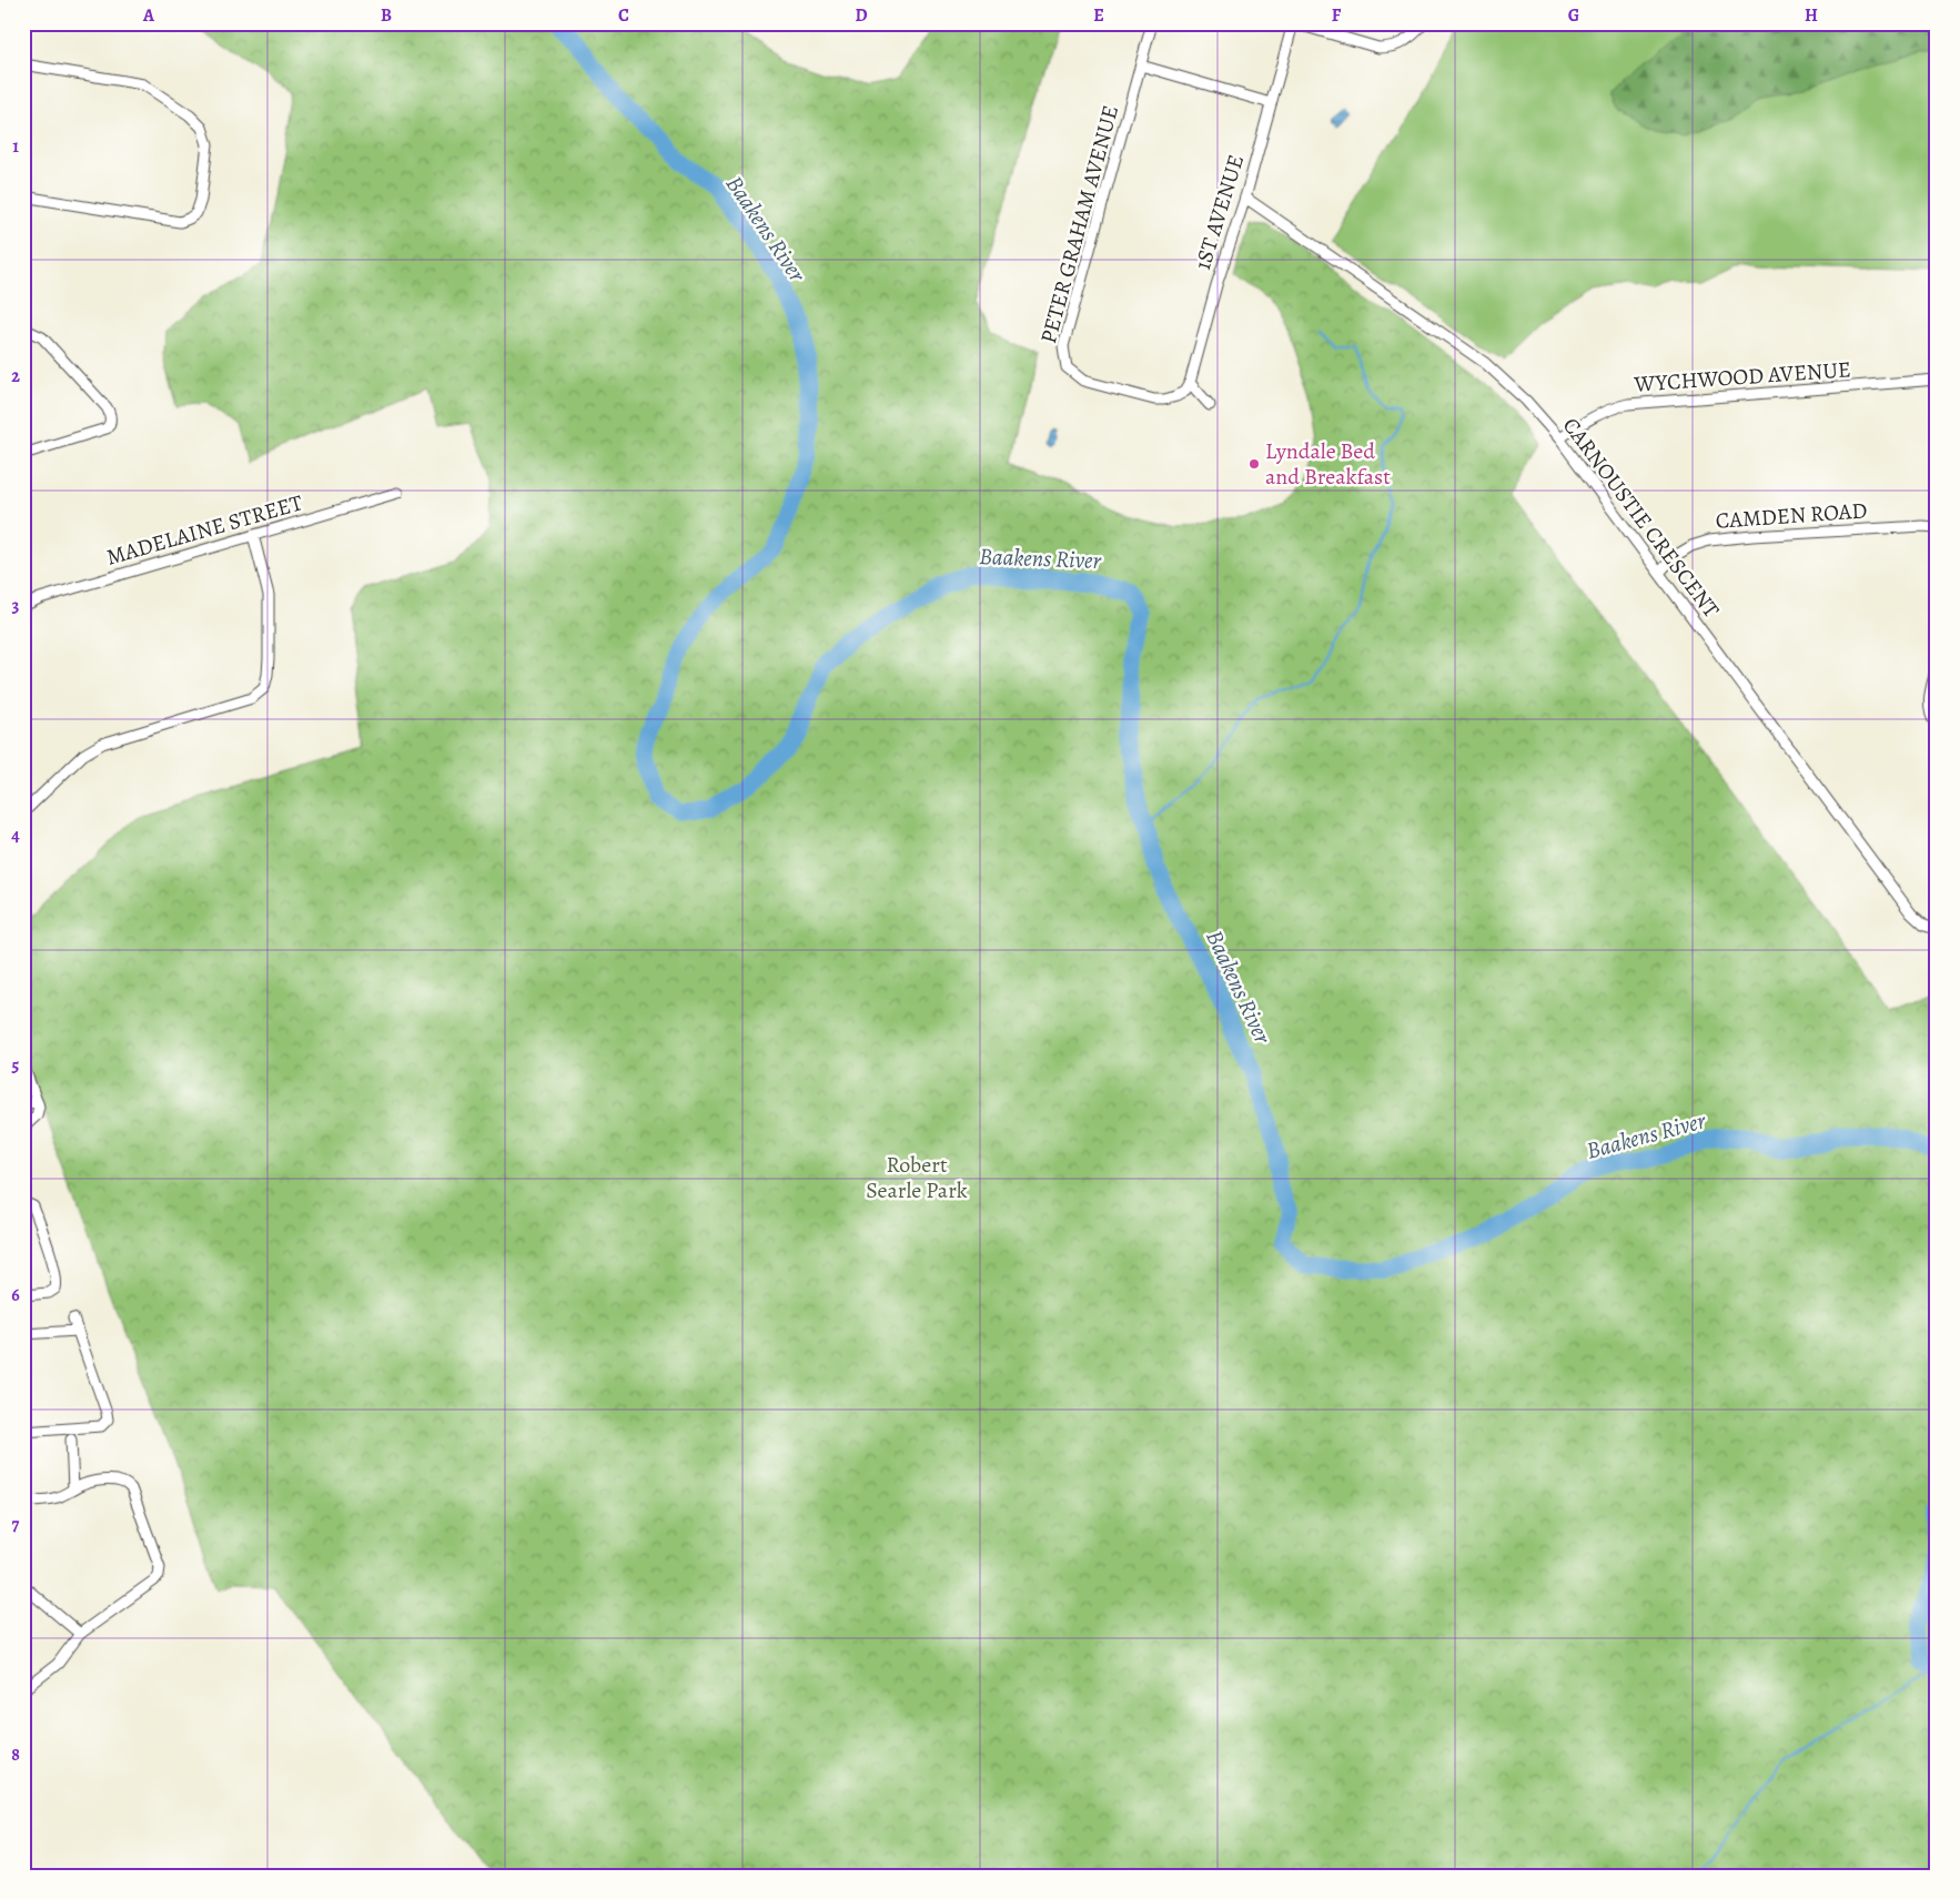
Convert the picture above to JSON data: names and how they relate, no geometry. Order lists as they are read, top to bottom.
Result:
{
  "streets": {
    "street": [
      "1ST AVENUE",
      "PETER GRAHAM AVENUE",
      "WYCHWOOD AVENUE",
      "CAMDEN ROAD",
      "CARNOUSTIE CRESCENT",
      "MADELAINE STREET"
    ]
  },
  "crossings": [
    ["1ST AVENUE", "PETER GRAHAM AVENUE"],
    ["1ST AVENUE", "CARNOUSTIE CRESCENT"],
    ["WYCHWOOD AVENUE", "CARNOUSTIE CRESCENT"],
    ["CAMDEN ROAD", "CARNOUSTIE CRESCENT"]
  ],
  "water": ["Baakens River"],
  "parks": ["Robert Searle Park"],
  "places": ["Lyndale Bed and Breakfast"],
  "grid": {
    "columns": [
      "A",
      "B",
      "C",
      "D",
      "E",
      "F",
      "G",
      "H"
    ],
    "rows": [
      "1",
      "2",
      "3",
      "4",
      "5",
      "6",
      "7",
      "8"
    ]
  }
}
